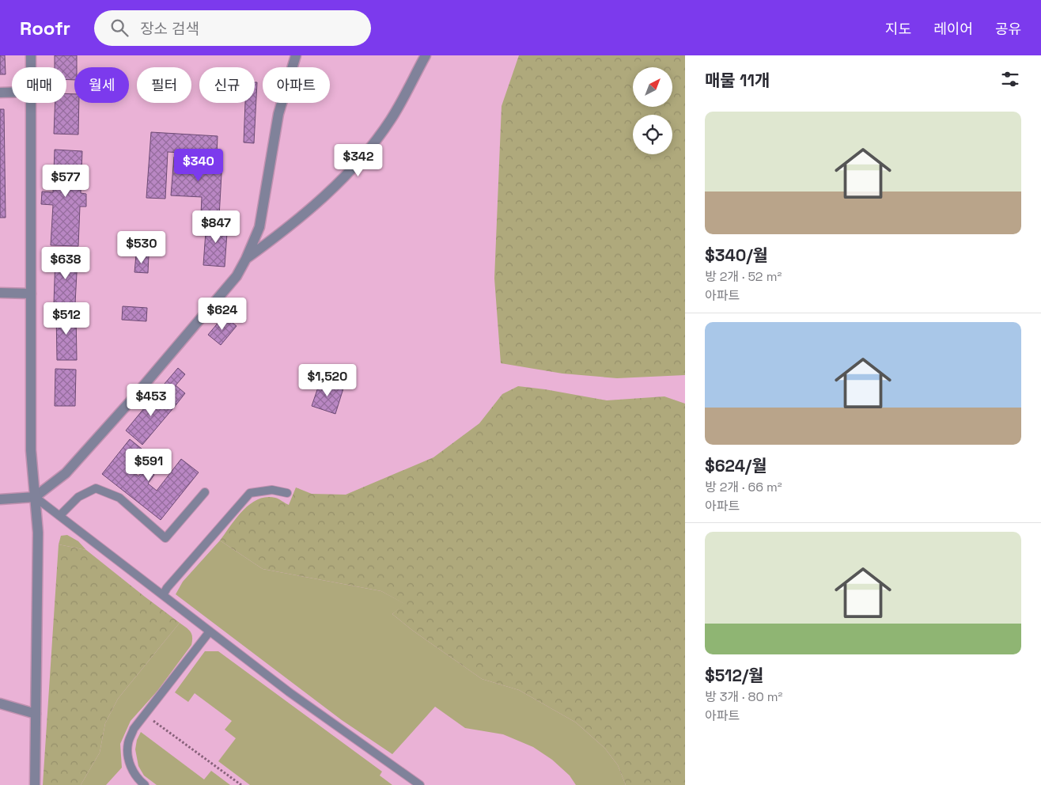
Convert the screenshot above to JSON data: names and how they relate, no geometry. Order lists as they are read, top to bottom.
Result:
{
  "north": "top right",
  "page": {
    "header": "Roofr",
    "search": "장소 검색",
    "nav": ["지도", "레이어", "공유"],
    "heading": "매물 11개",
    "chip": [
      "매매",
      "월세",
      "필터",
      "신규",
      "아파트"
    ],
    "list": [
      {
        "name": "$340/월",
        "note": "방 2개 · 52 m² · 아파트"
      },
      {
        "name": "$624/월",
        "note": "방 2개 · 66 m² · 아파트"
      },
      {
        "name": "$512/월",
        "note": "방 3개 · 80 m² · 아파트"
      }
    ],
    "price": [
      "$342",
      "$340",
      "$577",
      "$847",
      "$530",
      "$638",
      "$624",
      "$512",
      "$1,520",
      "$453",
      "$591"
    ]
  }
}
